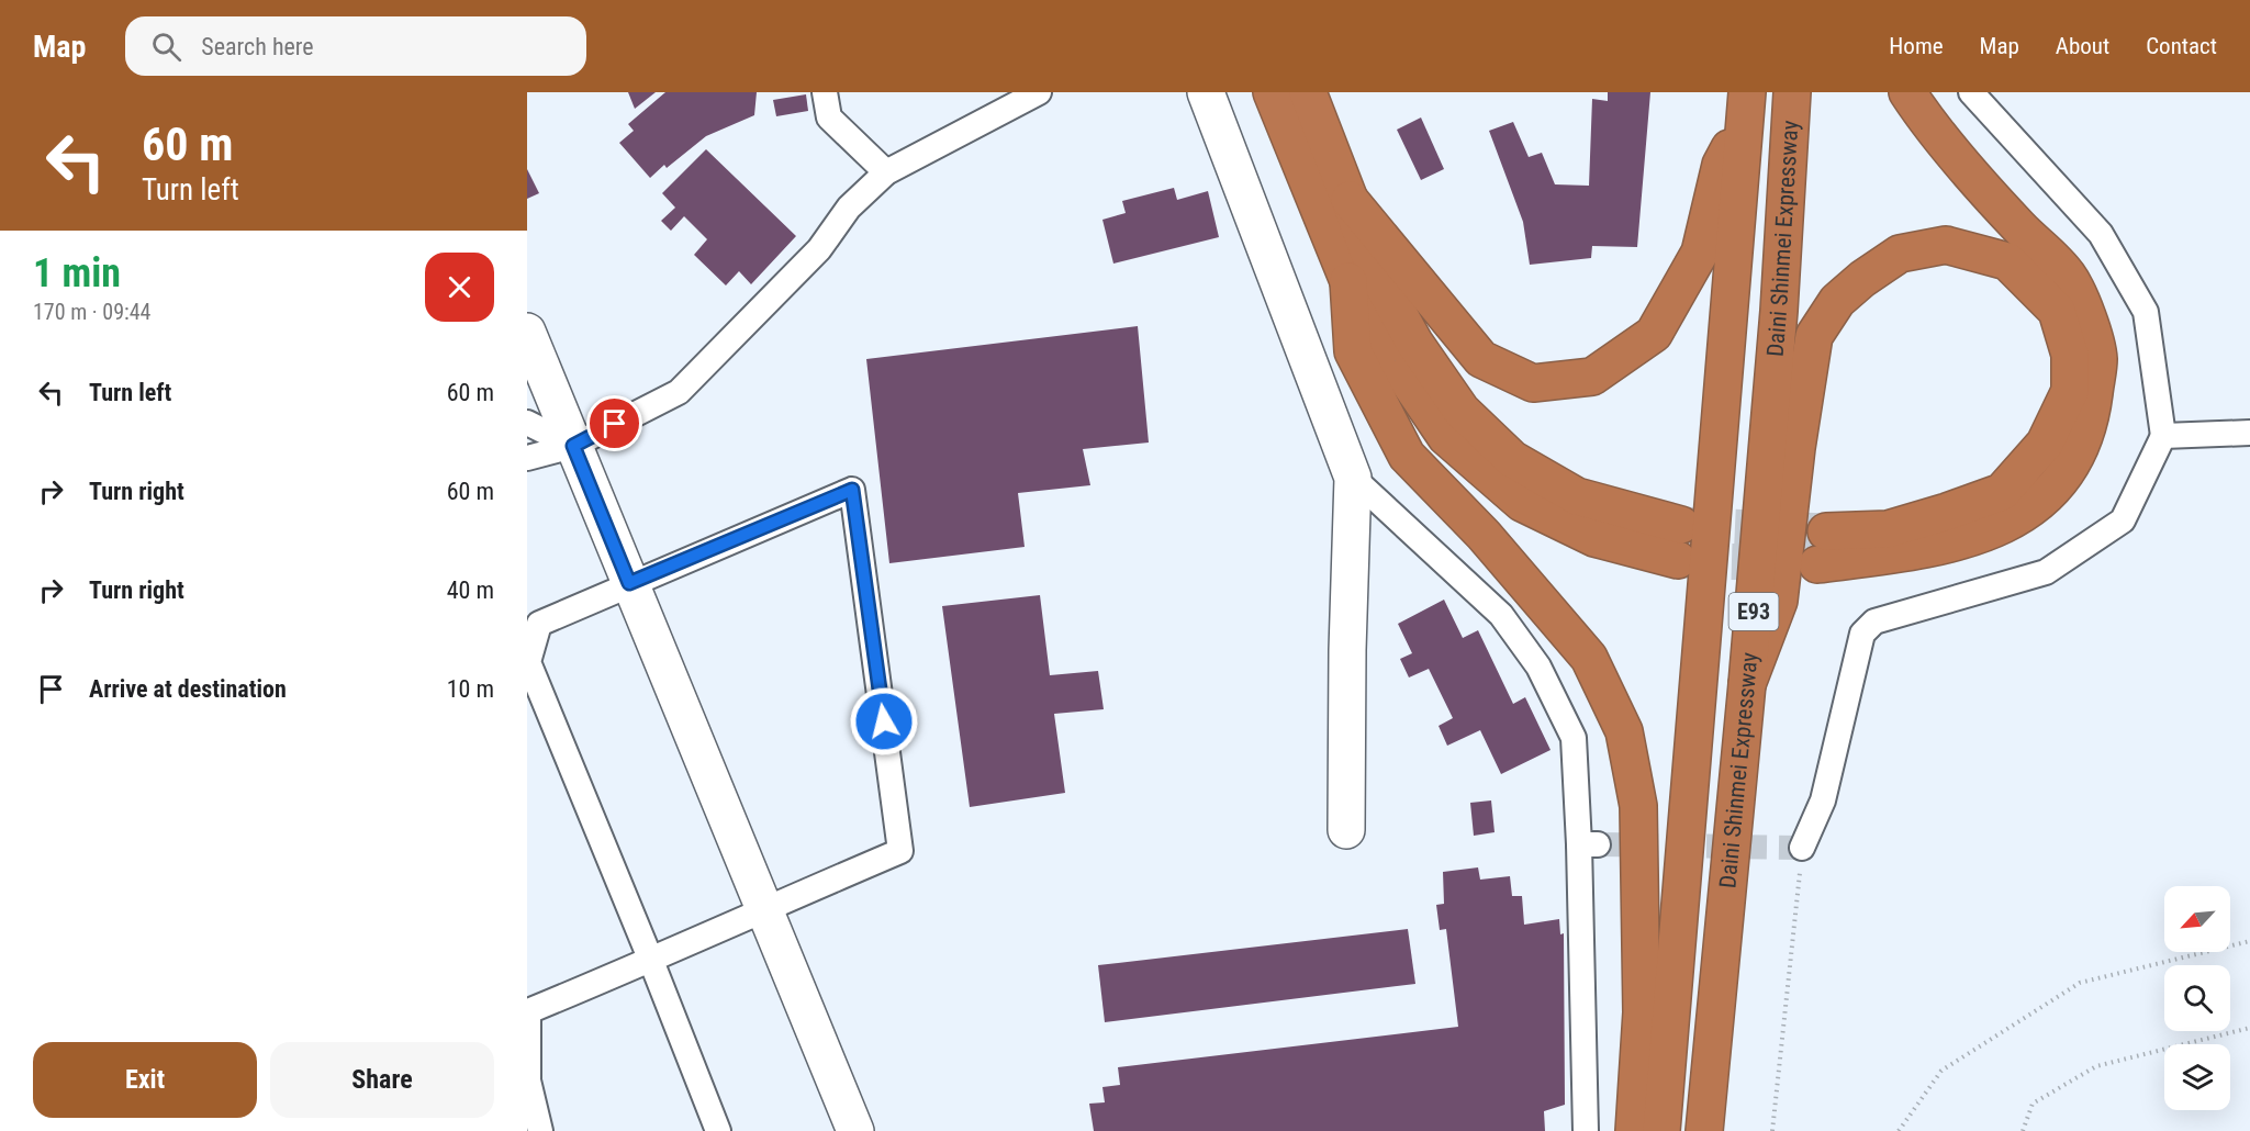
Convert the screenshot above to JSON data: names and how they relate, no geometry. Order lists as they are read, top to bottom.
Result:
{
  "streets": {
    "highway": ["Daini Shinmei Expressway", "E93"]
  },
  "north": "bottom left",
  "page": {
    "header": "Map",
    "search": "Search here",
    "nav": [
      "Home",
      "Map",
      "About",
      "Contact"
    ],
    "turn": ["60 m", "Turn left"],
    "heading": ["1 min", "170 m · 09:44"],
    "list": [
      {
        "name": "Turn left",
        "value": "60 m"
      },
      {
        "name": "Turn right",
        "value": "60 m"
      },
      {
        "name": "Turn right",
        "value": "40 m"
      },
      {
        "name": "Arrive at destination",
        "value": "10 m"
      }
    ],
    "buttons": ["Exit", "Share"]
  }
}
